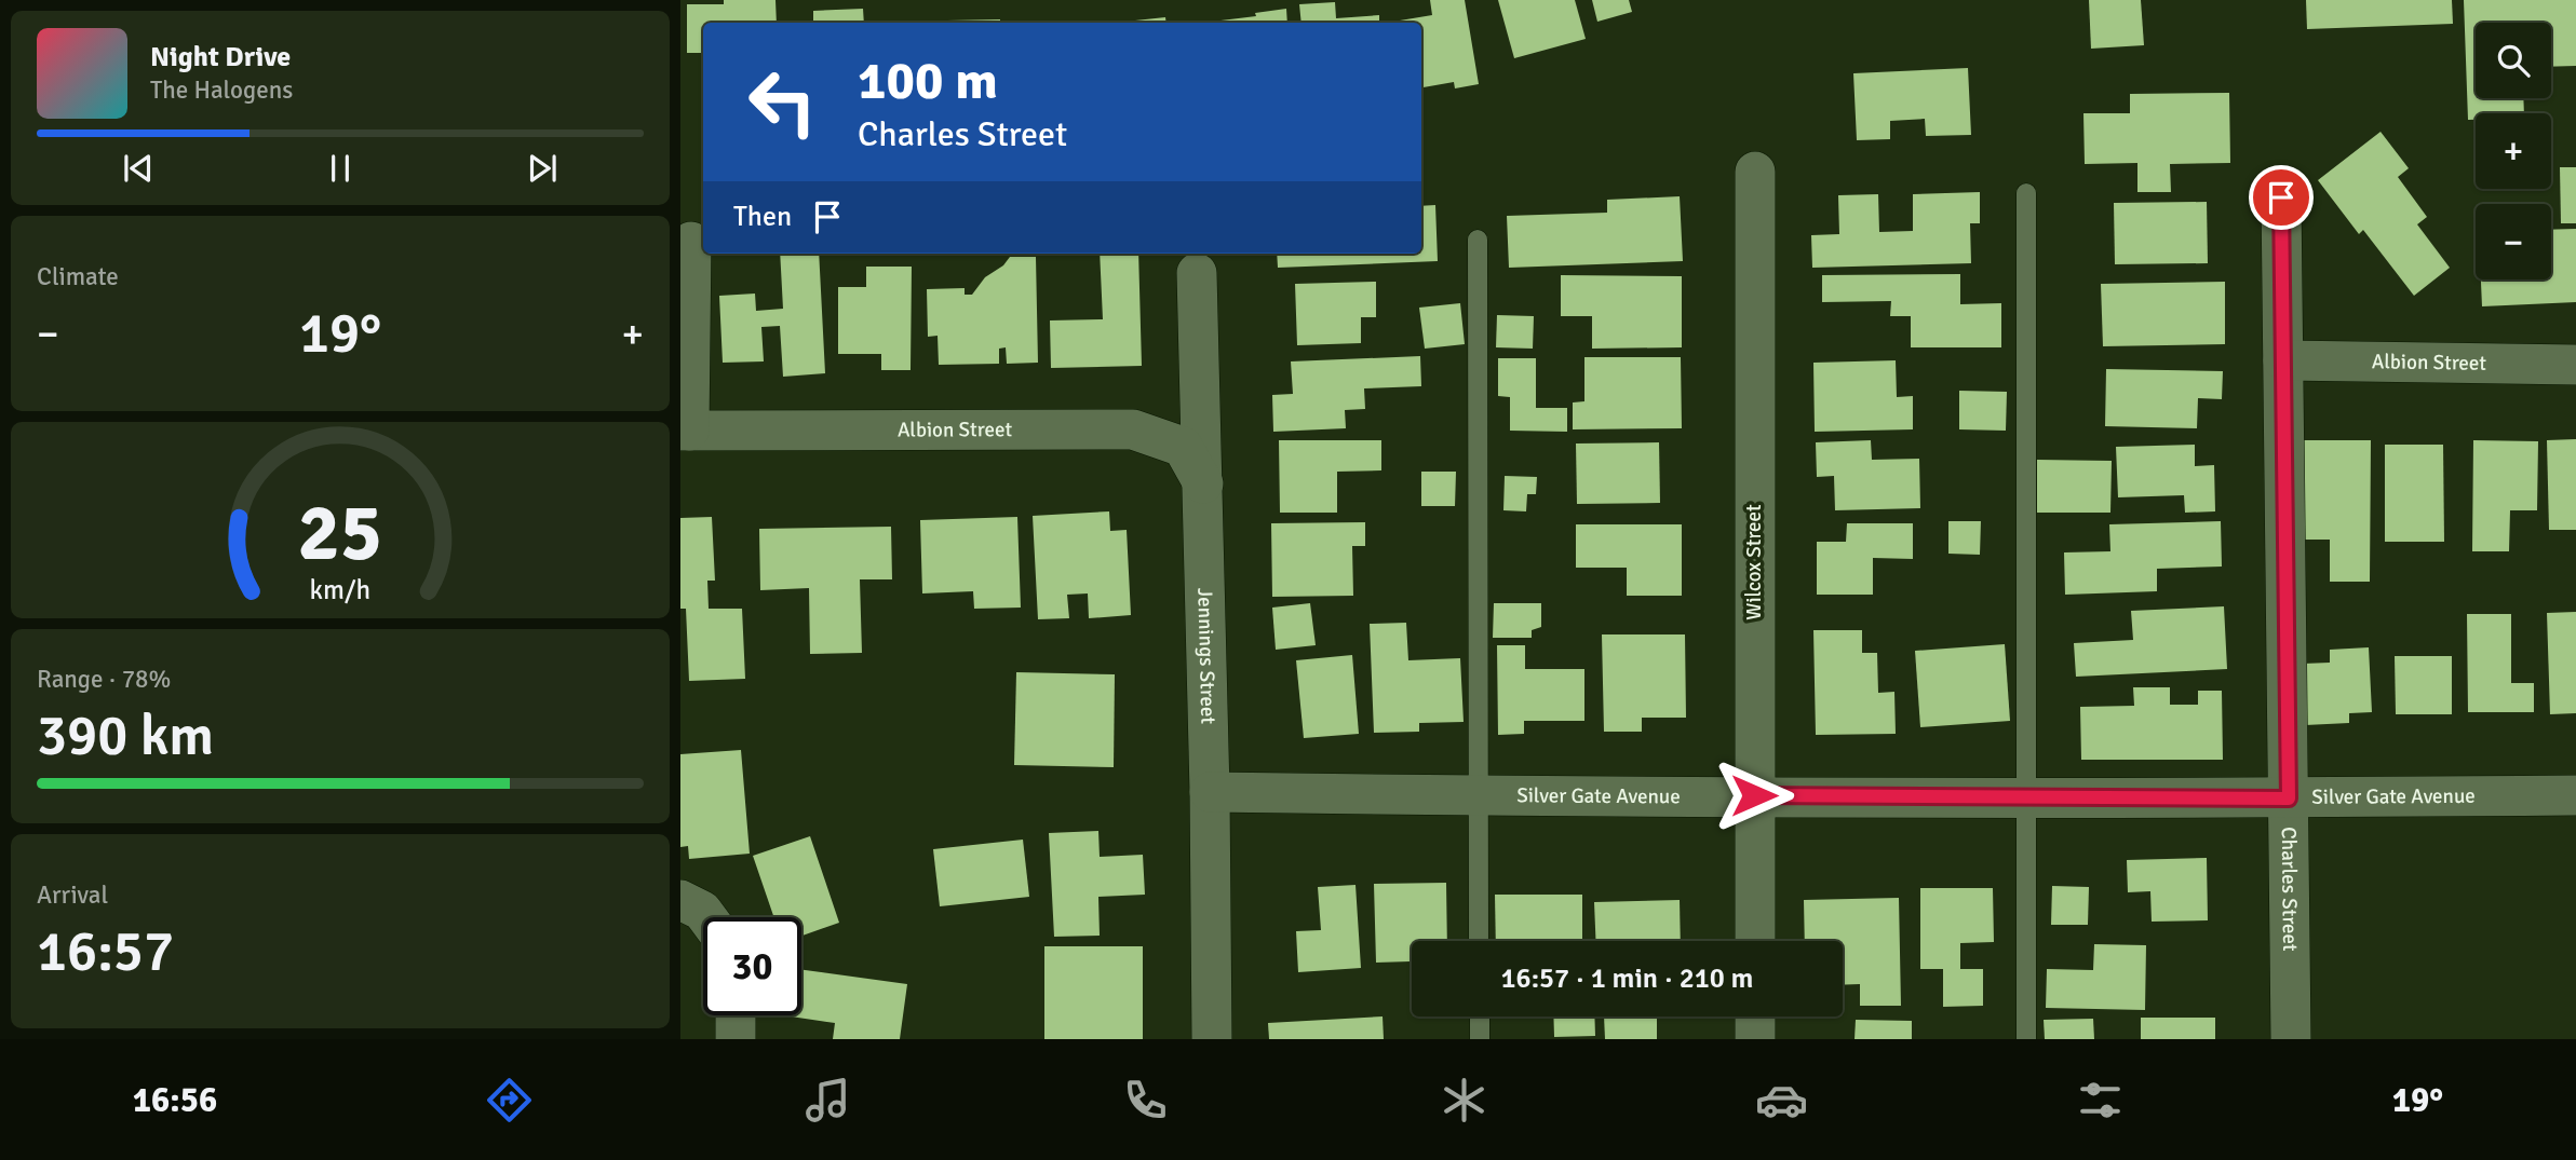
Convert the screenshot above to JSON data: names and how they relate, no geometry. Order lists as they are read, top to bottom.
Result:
{
  "streets": {
    "street": [
      "Albion Street",
      "Wilcox Street",
      "Jennings Street",
      "Silver Gate Avenue",
      "Charles Street"
    ]
  },
  "crossings": [
    ["Albion Street", "Jennings Street"],
    ["Albion Street", "Charles Street"],
    ["Wilcox Street", "Silver Gate Avenue"],
    ["Jennings Street", "Silver Gate Avenue"],
    ["Silver Gate Avenue", "Charles Street"]
  ],
  "page": {
    "map_buttons": ["+", "−"],
    "turn": ["100 m", "Charles Street"],
    "song": ["Night Drive", "The Halogens"],
    "then": "Then",
    "tile": [
      "Climate",
      ["Range · 78%", "390 km"],
      ["Arrival", "16:57"]
    ],
    "heat": ["−", "19°", "+"],
    "limit": "30",
    "trip": "16:57 · 1 min · 210 m",
    "tabs": ["16:56", "19°"],
    "gauge": ["25", "km/h"]
  }
}
